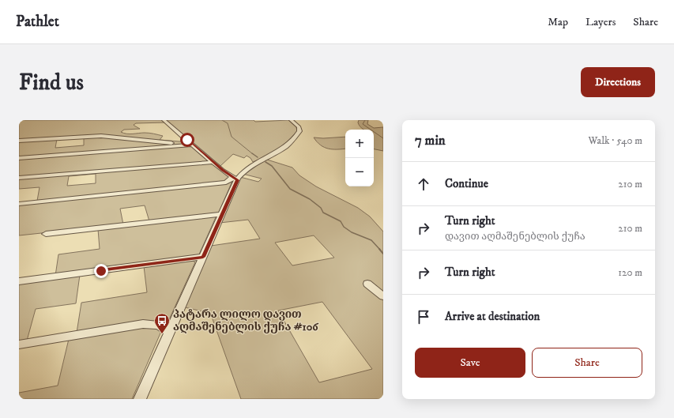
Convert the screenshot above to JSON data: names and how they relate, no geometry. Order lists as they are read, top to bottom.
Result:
{
  "places": {
    "bus stop": ["პატარა ლილო დავით აღმაშენებლის ქუჩა #106"]
  },
  "page": {
    "header": "Pathlet",
    "nav": ["Map", "Layers", "Share"],
    "buttons": [
      "Directions",
      ["Save", "Share"]
    ],
    "title": "Find us",
    "heading": ["7 min", "Walk · 540 m"],
    "map_buttons": ["+", "−"],
    "list": [
      ["Continue", "210 m"],
      ["Turn right", "დავით აღმაშენებლის ქუჩა", "210 m"],
      ["Turn right", "120 m"],
      "Arrive at destination"
    ]
  }
}
